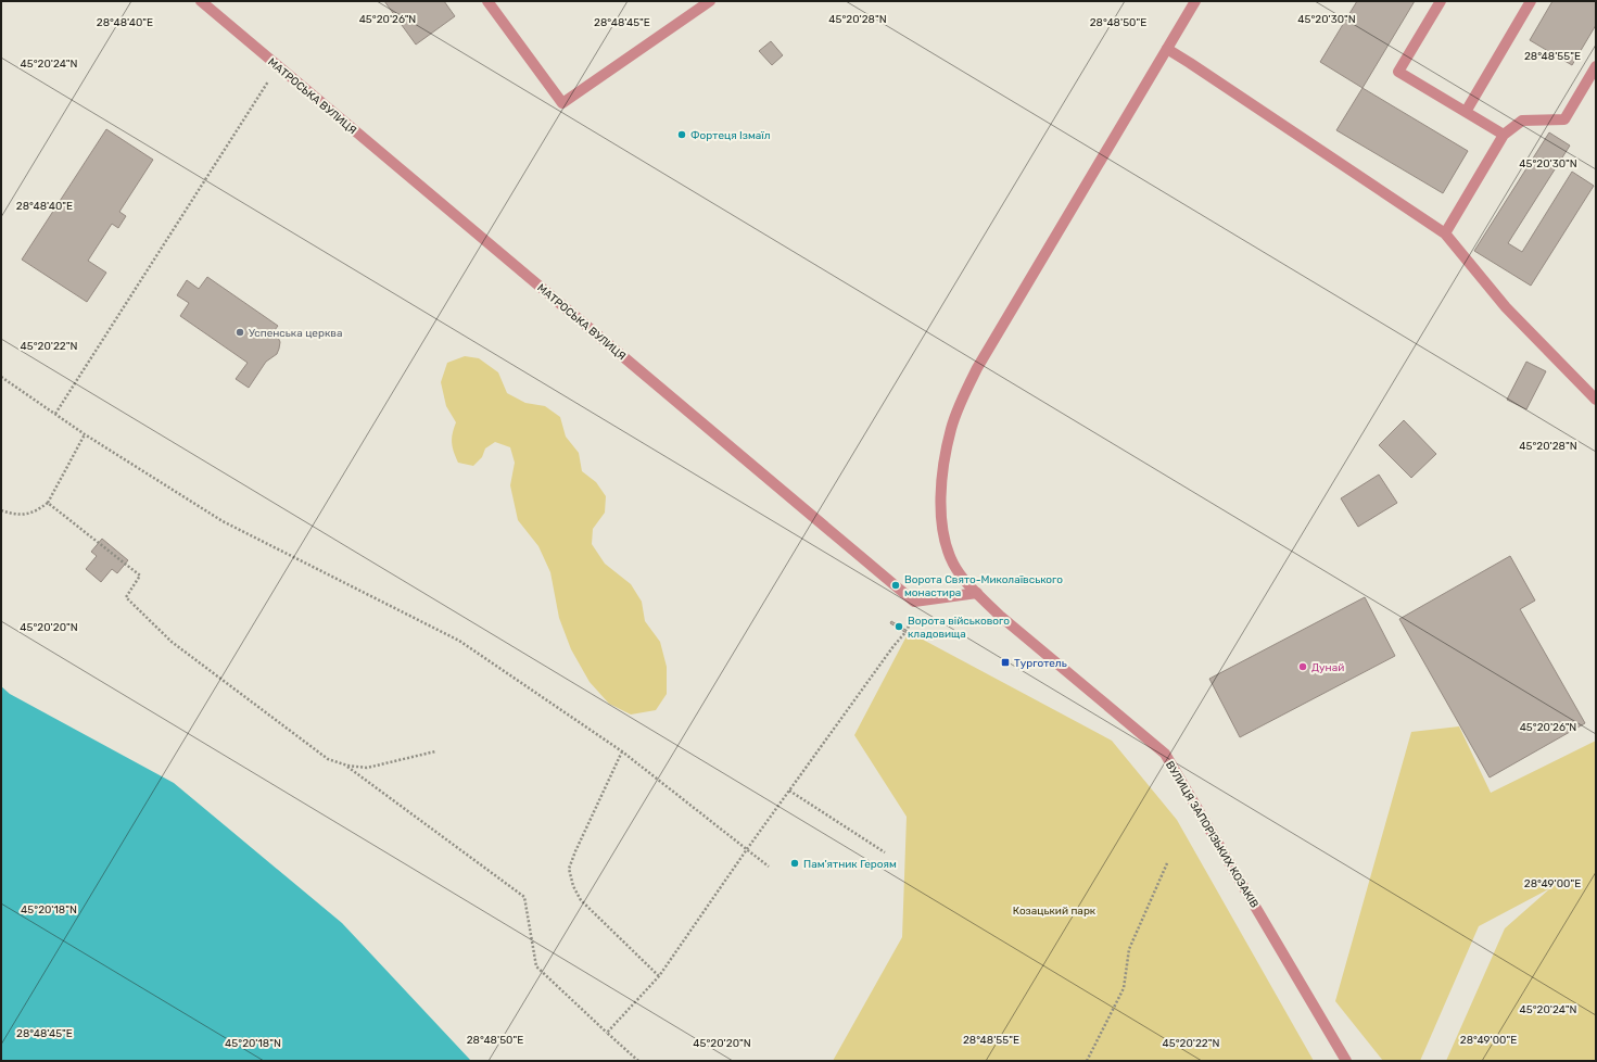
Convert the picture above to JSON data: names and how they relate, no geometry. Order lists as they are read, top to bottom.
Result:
{
  "streets": {
    "street": ["МАТРОСЬКА ВУЛИЦЯ", "ВУЛИЦЯ ЗАПОРІЗЬКИХ КОЗАКІВ"]
  },
  "parks": ["Козацький парк"],
  "places": {
    "other": [
      "Фортеця Ізмаїл",
      "Успенська церква",
      "Ворота Свято-Миколаївського монастира",
      "Ворота військового кладовища",
      "Дунай",
      "Пам'ятник Героям"
    ],
    "transit": ["Турготель"]
  },
  "coordinates": [
    "45°20'26\"N",
    "45°20'28\"N",
    "45°20'30\"N",
    "28°48'45\"E",
    "28°48'50\"E",
    "28°48'40\"E",
    "28°48'55\"E",
    "45°20'24\"N",
    "45°20'22\"N",
    "45°20'20\"N",
    "28°49'00\"E",
    "45°20'18\"N"
  ]
}
